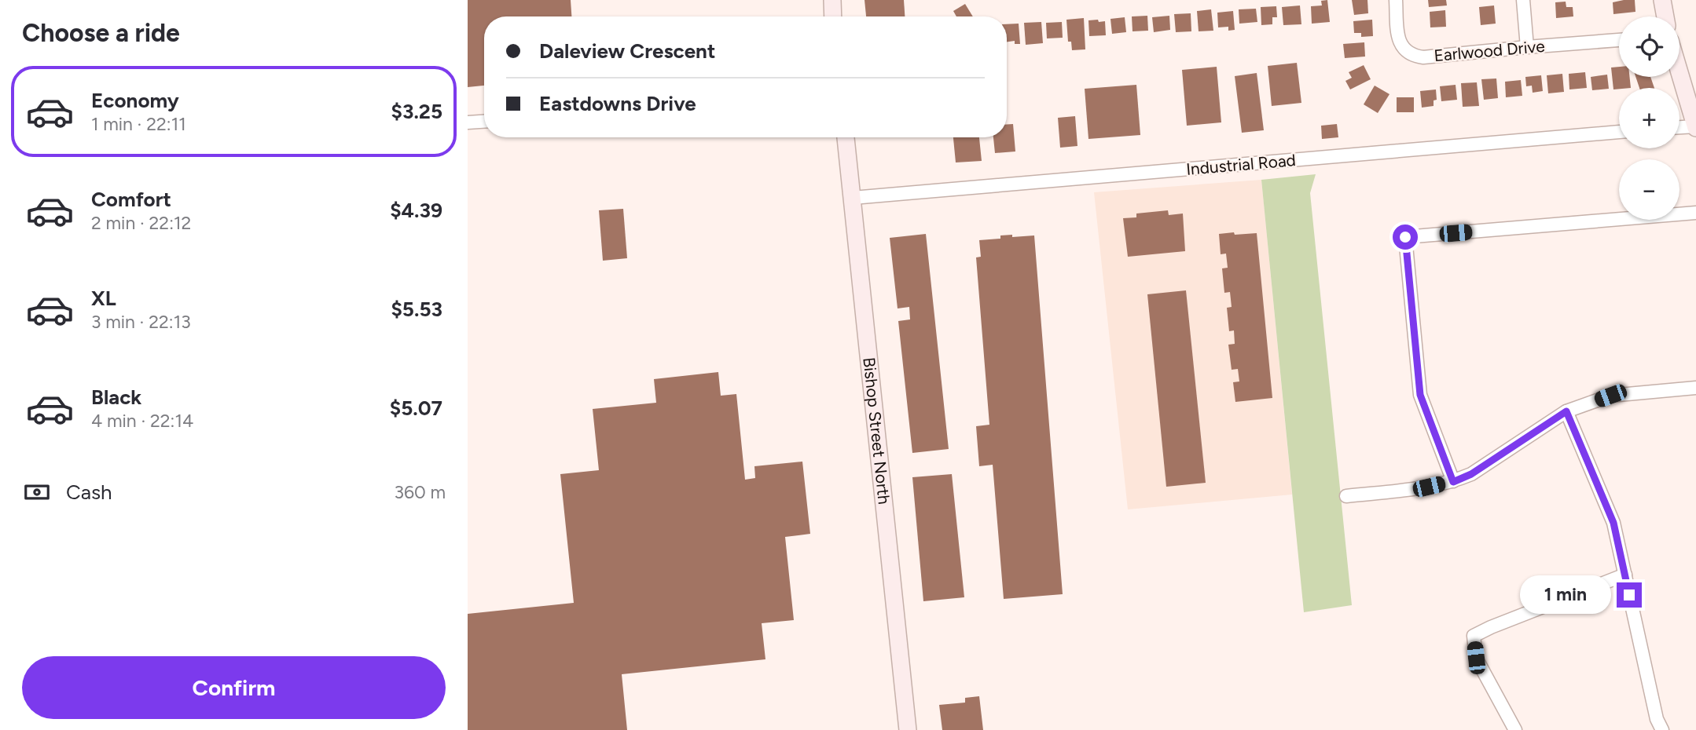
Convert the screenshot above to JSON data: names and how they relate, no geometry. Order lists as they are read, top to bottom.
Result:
{
  "streets": {
    "main road": ["Bishop Street North"],
    "street": ["Earlwood Drive", "Industrial Road"]
  },
  "crossings": [
    ["Industrial Road", "Bishop Street North"]
  ],
  "page": {
    "heading": "Choose a ride",
    "map_buttons": ["+", "−"],
    "banner": ["Daleview Crescent", "Eastdowns Drive"],
    "list": [
      {
        "name": "Economy",
        "note": "1 min · 22:11",
        "value": "$3.25"
      },
      {
        "name": "Comfort",
        "note": "2 min · 22:12",
        "value": "$4.39"
      },
      {
        "name": "XL",
        "note": "3 min · 22:13",
        "value": "$5.53"
      },
      {
        "name": "Black",
        "note": "4 min · 22:14",
        "value": "$5.07"
      }
    ],
    "pay": ["Cash", "360 m"],
    "bubble": "1 min",
    "buttons": "Confirm"
  }
}
